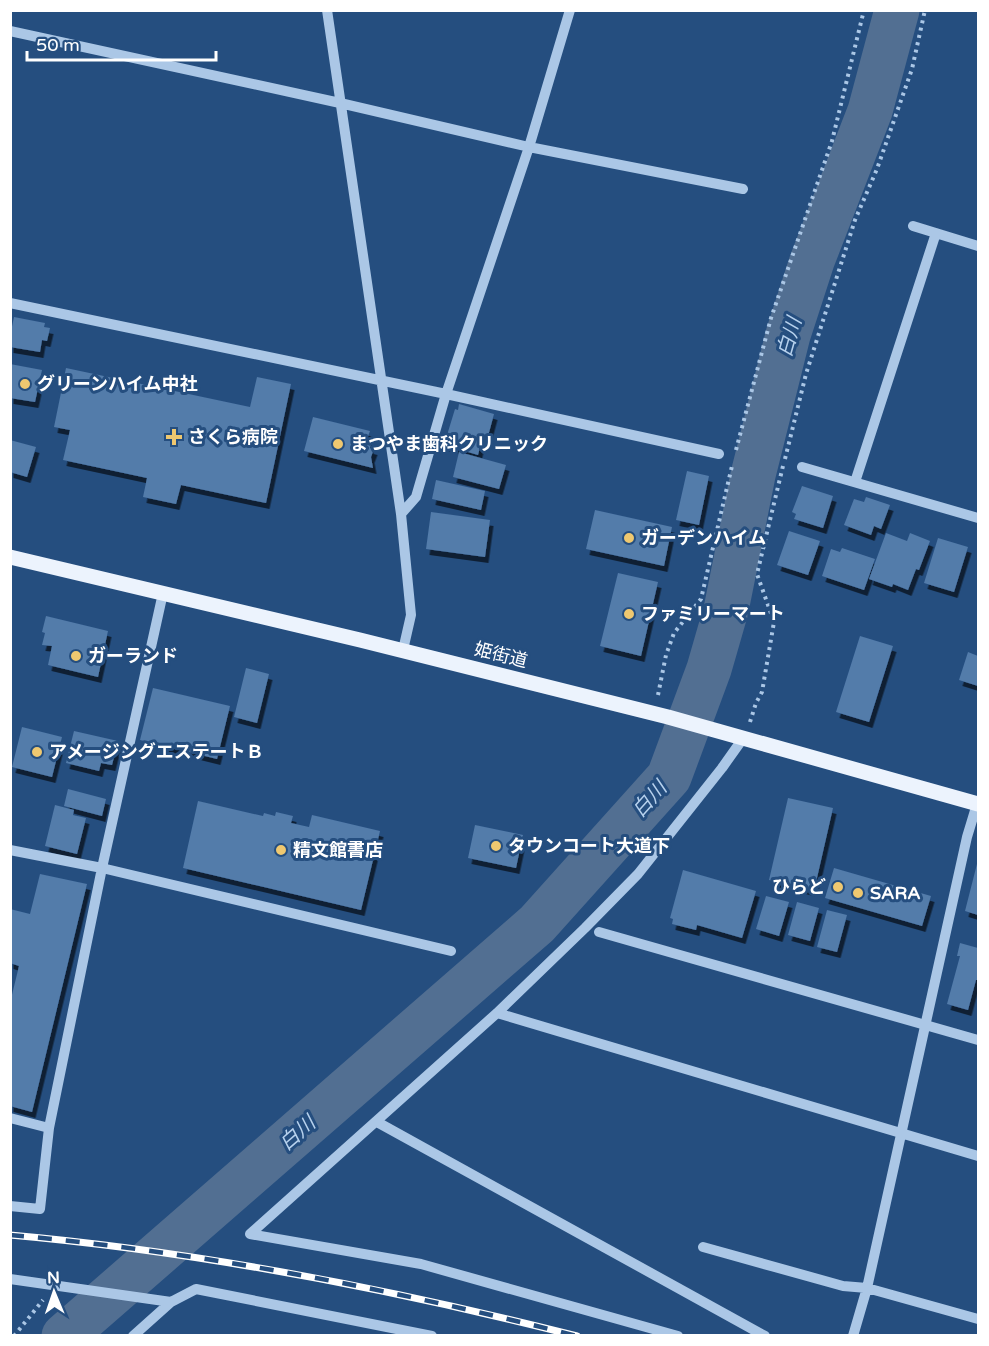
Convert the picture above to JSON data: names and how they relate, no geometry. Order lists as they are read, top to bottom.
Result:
{
  "streets": {
    "main road": ["姫街道"]
  },
  "water": ["白川"],
  "places": {
    "other": [
      "グリーンハイム中社",
      "まつやま歯科クリニック",
      "ガーデンハイム",
      "ファミリーマート",
      "ガーランド",
      "アメージングエステートＢ",
      "タウンコート大道下",
      "精文館書店",
      "ひらど",
      "SARA"
    ],
    "health": ["さくら病院"]
  },
  "scale_bar": "50 m",
  "north": "top"
}
